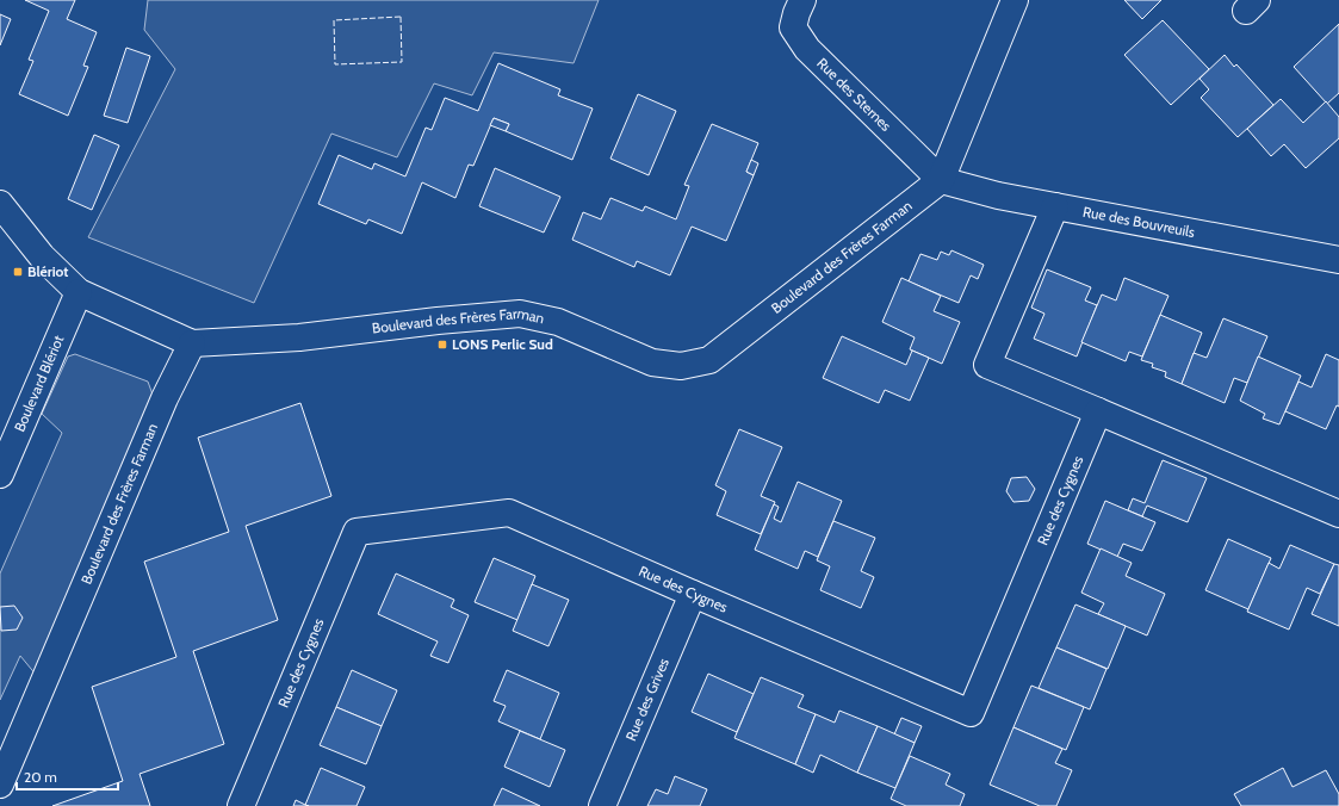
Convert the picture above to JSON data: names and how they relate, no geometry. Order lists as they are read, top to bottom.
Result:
{
  "streets": {
    "street": [
      "Rue des Sternes",
      "Rue des Bouvreuils",
      "Boulevard des Frères Farman",
      "Boulevard Blériot",
      "Rue des Cygnes",
      "Rue des Grives"
    ]
  },
  "crossings": [
    ["Rue des Sternes", "Rue des Bouvreuils"],
    ["Rue des Sternes", "Boulevard des Frères Farman"],
    ["Rue des Bouvreuils", "Boulevard des Frères Farman"],
    ["Rue des Cygnes", "Rue des Grives"]
  ],
  "places": {
    "transit": ["Blériot", "LONS Perlic Sud"]
  },
  "scale_bar": "20 m"
}
